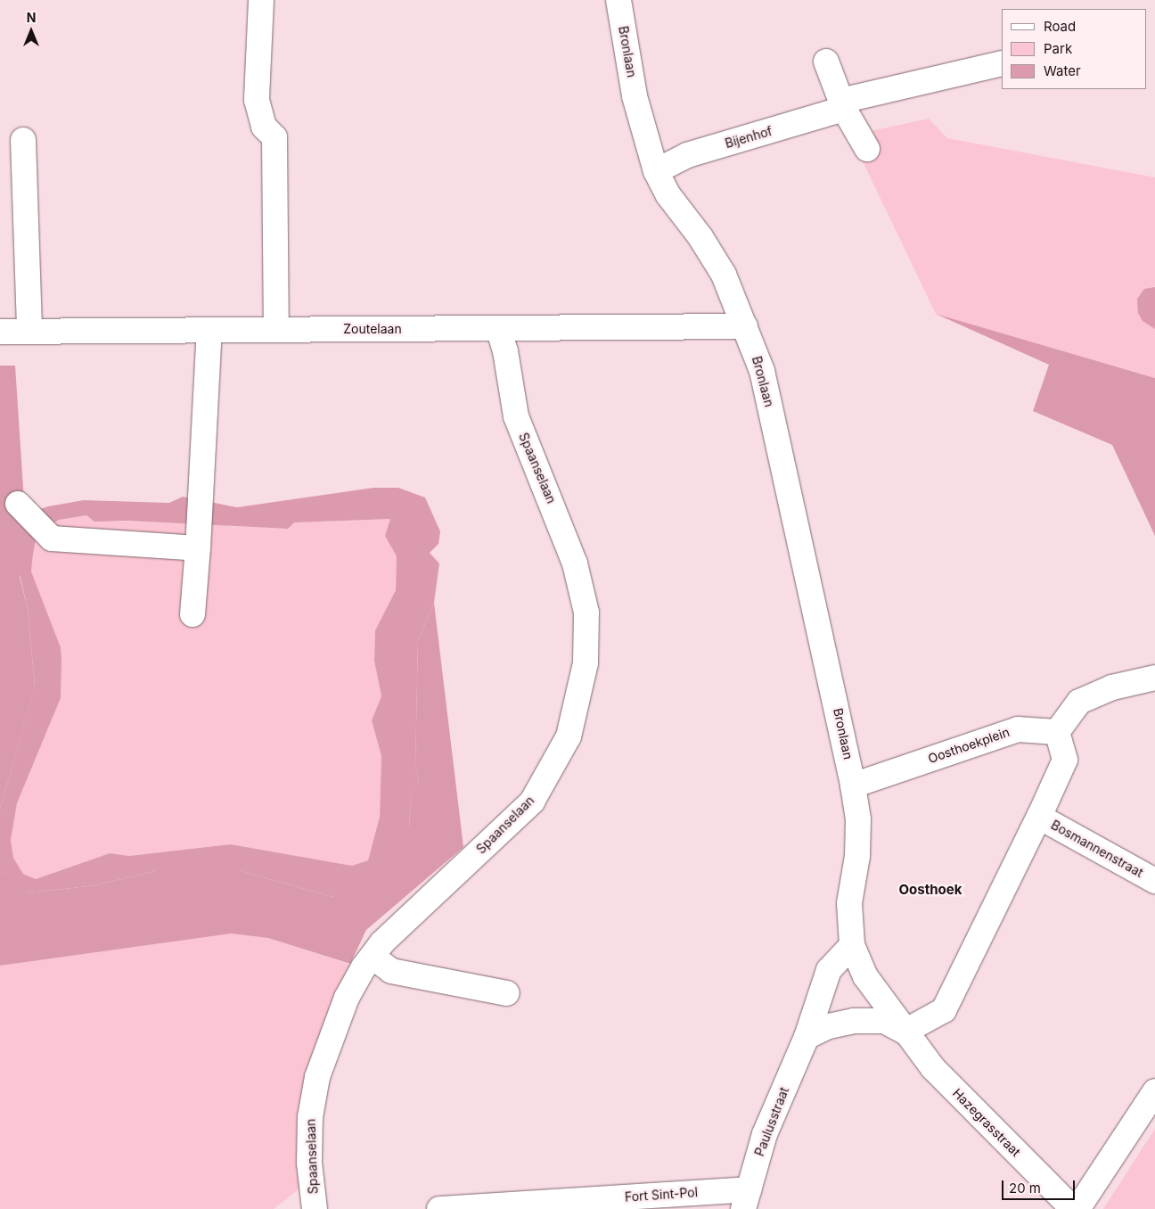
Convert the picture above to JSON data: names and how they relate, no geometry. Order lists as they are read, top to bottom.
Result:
{
  "streets": {
    "street": [
      "Bronlaan",
      "Bijenhof",
      "Zoutelaan",
      "Spaanselaan",
      "Oosthoekplein",
      "Bosmannenstraat",
      "Paulusstraat",
      "Hazegrasstraat",
      "Fort Sint-Pol"
    ]
  },
  "crossings": [
    ["Bronlaan", "Bijenhof"],
    ["Bronlaan", "Zoutelaan"],
    ["Bronlaan", "Oosthoekplein"],
    ["Zoutelaan", "Spaanselaan"],
    ["Paulusstraat", "Fort Sint-Pol"]
  ],
  "districts": ["Oosthoek"],
  "legend": ["Road", "Park", "Water"],
  "scale_bar": "20 m",
  "north": "top"
}
